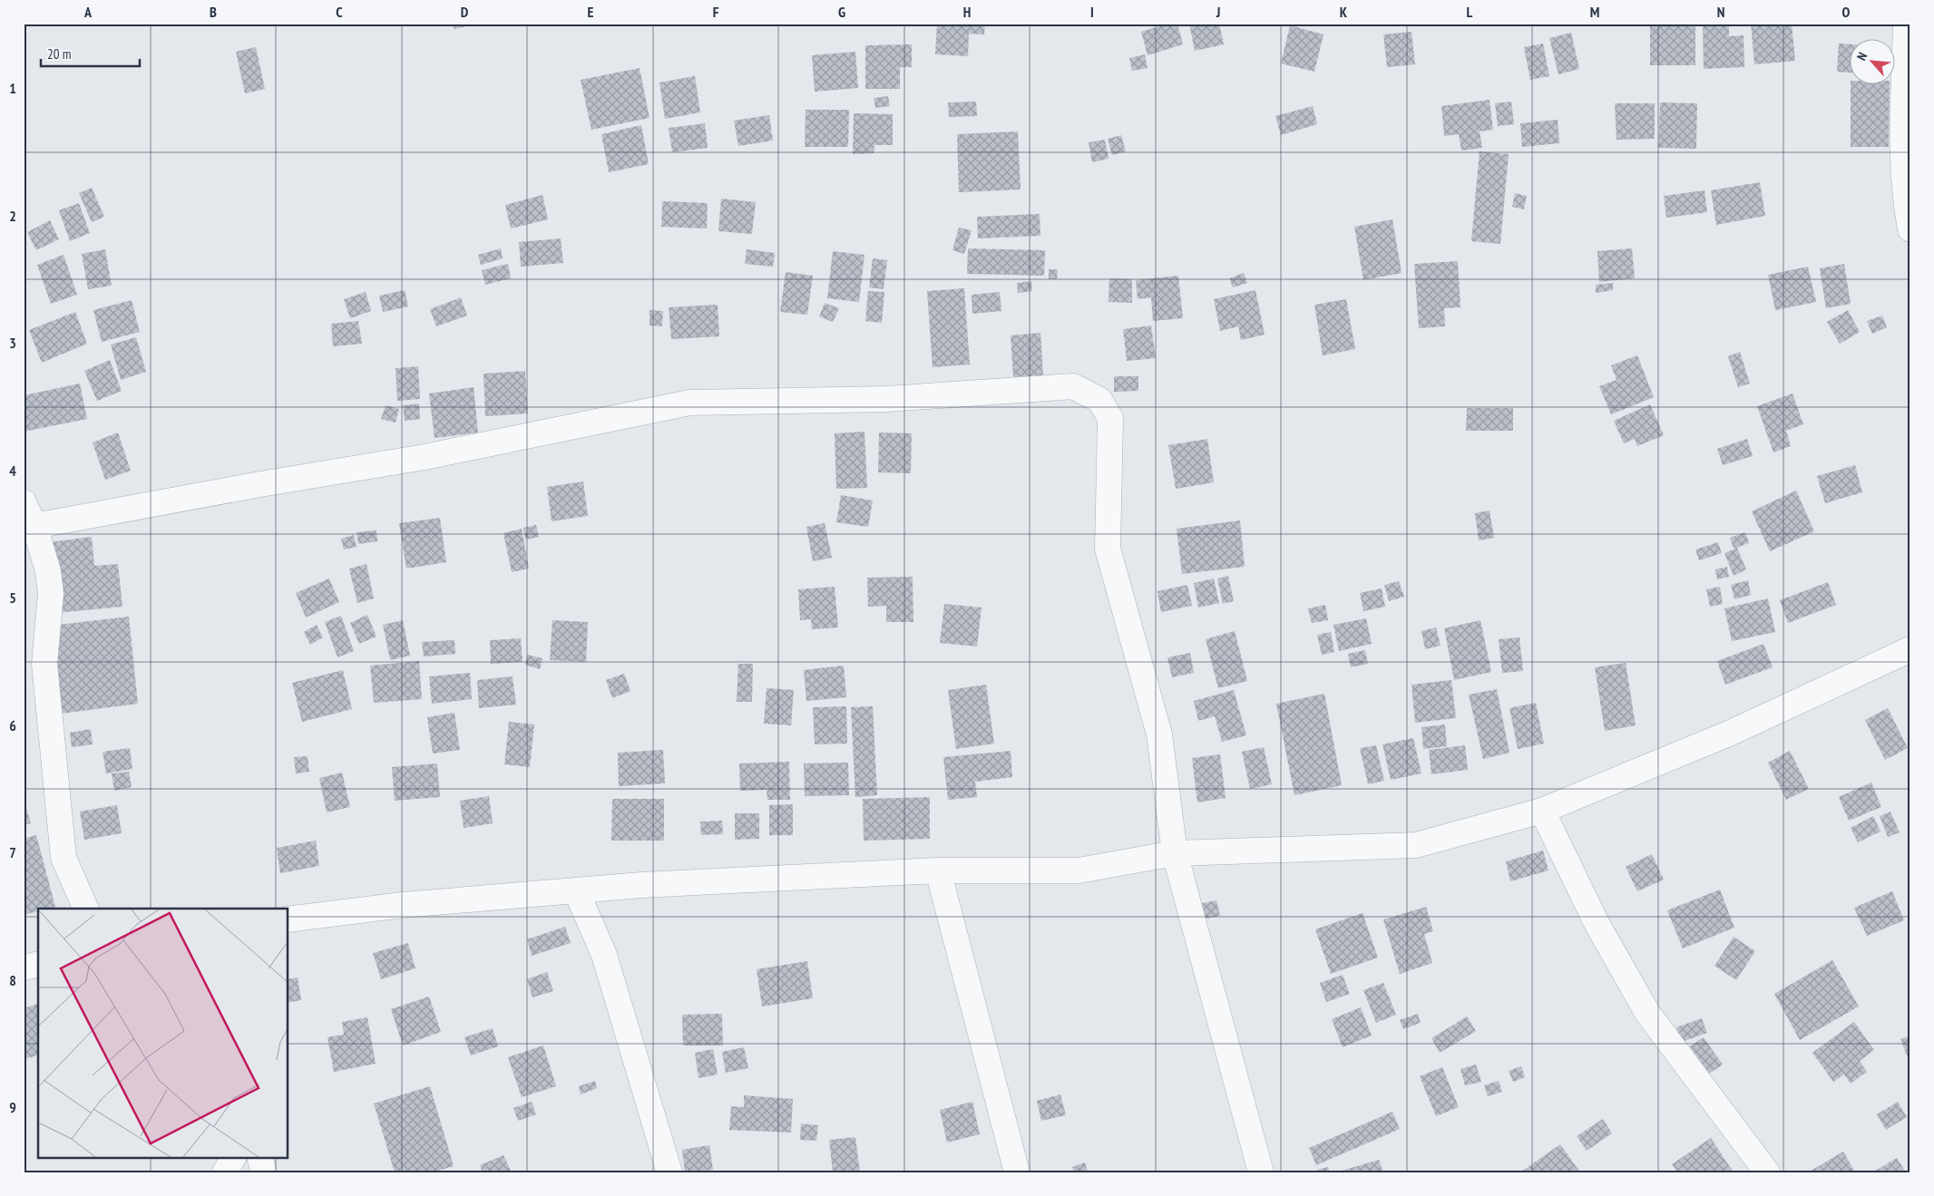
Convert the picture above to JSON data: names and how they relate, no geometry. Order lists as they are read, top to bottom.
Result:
{
  "scale_bar": "20 m",
  "north": "top left",
  "grid": {
    "columns": [
      "A",
      "B",
      "C",
      "D",
      "E",
      "F",
      "G",
      "H",
      "I",
      "J",
      "K",
      "L",
      "M",
      "N",
      "O"
    ],
    "rows": [
      "1",
      "2",
      "3",
      "4",
      "5",
      "6",
      "7",
      "8",
      "9"
    ]
  }
}
